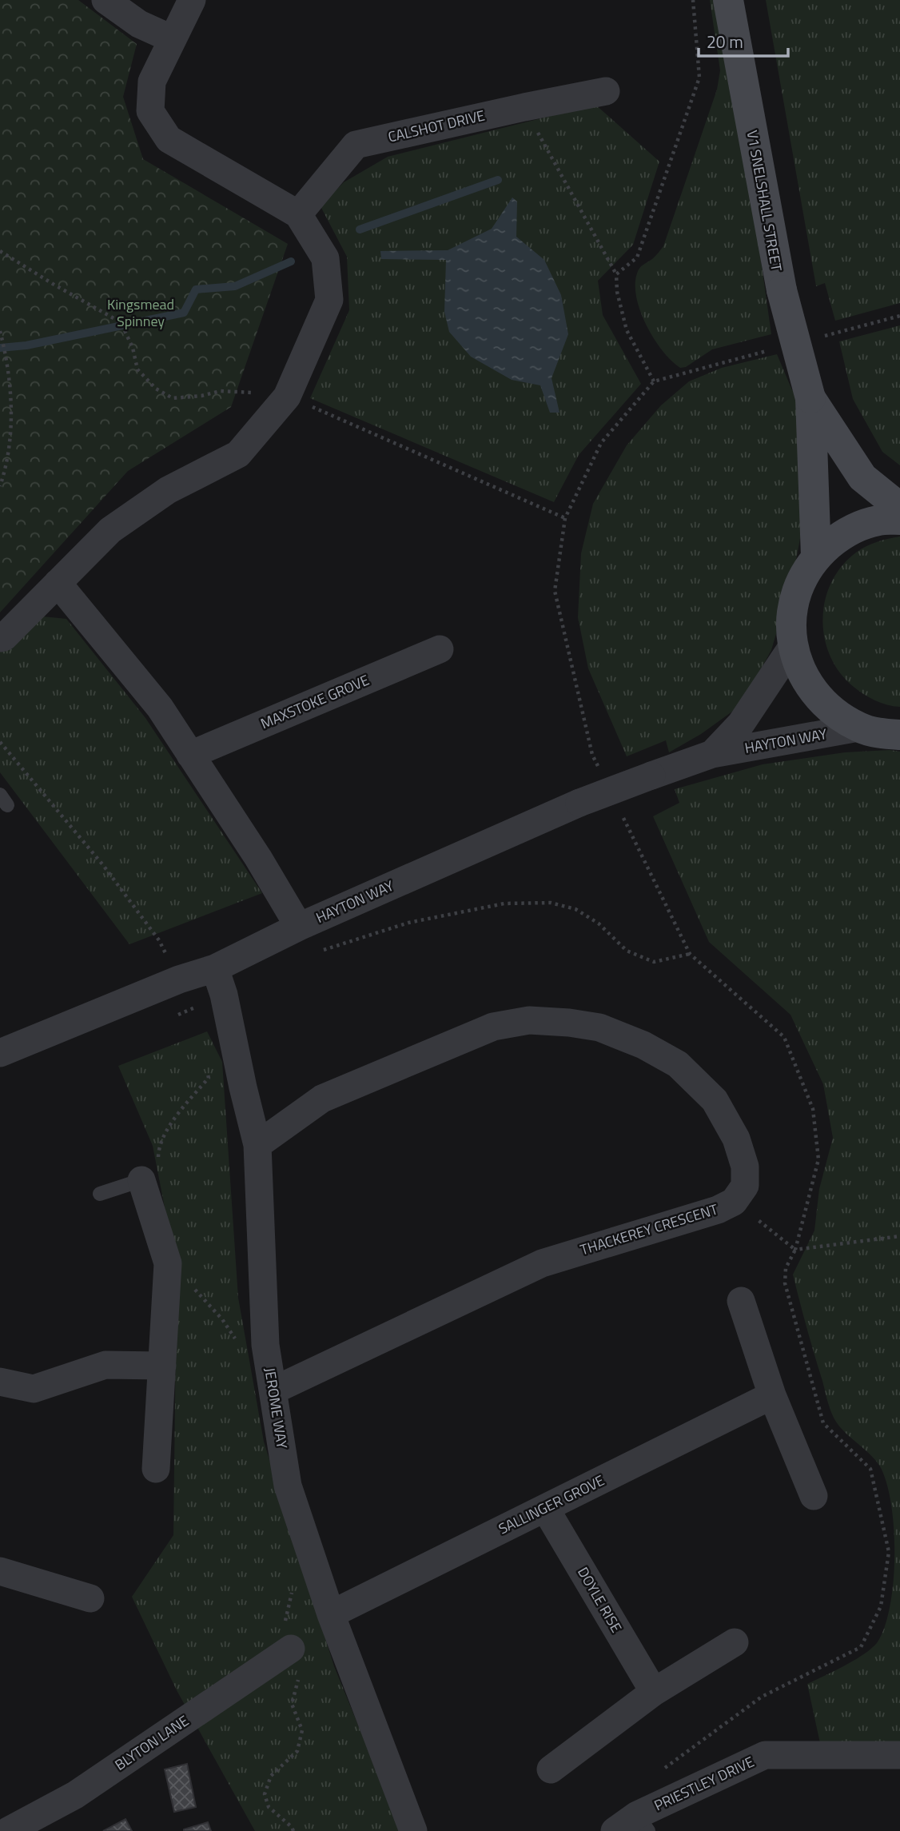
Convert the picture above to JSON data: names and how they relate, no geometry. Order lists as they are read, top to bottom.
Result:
{
  "streets": {
    "street": [
      "CALSHOT DRIVE",
      "V1 SNELSHALL STREET",
      "MAXSTOKE GROVE",
      "HAYTON WAY",
      "THACKEREY CRESCENT",
      "JEROME WAY",
      "SALLINGER GROVE",
      "DOYLE RISE",
      "BLYTON LANE",
      "PRIESTLEY DRIVE"
    ]
  },
  "crossings": [
    ["HAYTON WAY", "JEROME WAY"],
    ["THACKEREY CRESCENT", "JEROME WAY"],
    ["JEROME WAY", "SALLINGER GROVE"],
    ["SALLINGER GROVE", "DOYLE RISE"]
  ],
  "parks": ["Kingsmead Spinney"],
  "scale_bar": "20 m"
}
